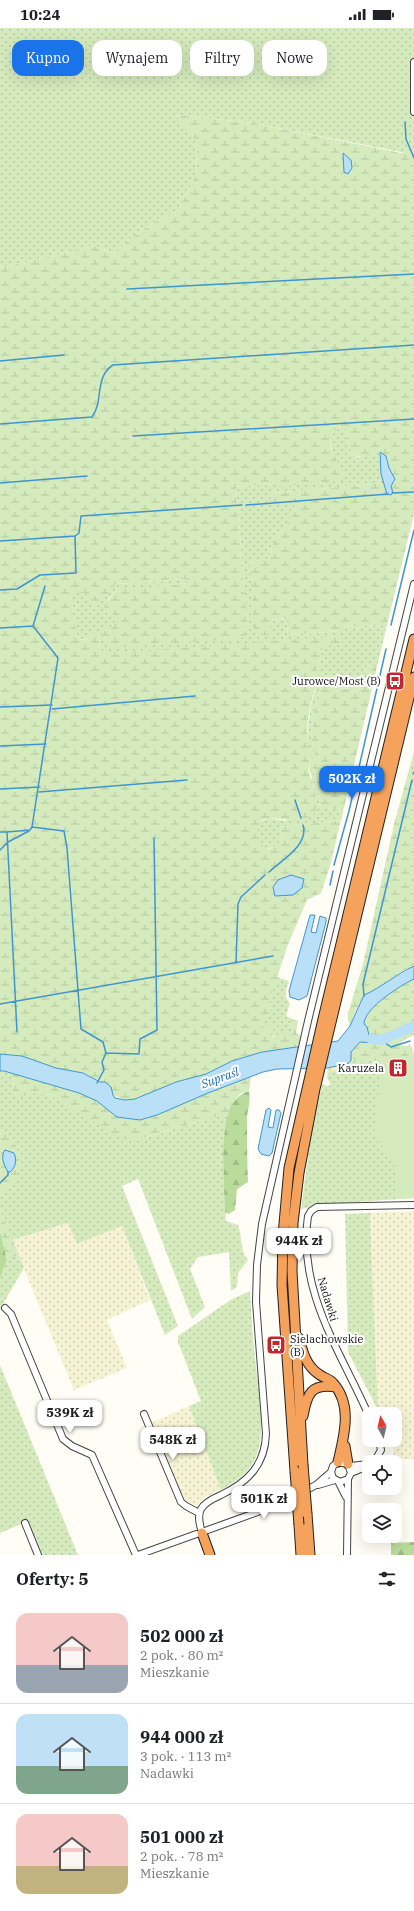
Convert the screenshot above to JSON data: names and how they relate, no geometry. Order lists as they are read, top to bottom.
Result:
{
  "streets": {
    "street": ["Nadawki"]
  },
  "water": ["Supraśl"],
  "places": {
    "bus stop": ["Jurowce/Most (B)", "Sielachowskie (B)"],
    "building": ["Karuzela"]
  },
  "north": "top",
  "page": {
    "status": "10:24",
    "chip": [
      "Kupno",
      "Wynajem",
      "Filtry",
      "Nowe"
    ],
    "price": [
      "502K zł",
      "944K zł",
      "539K zł",
      "548K zł",
      "501K zł"
    ],
    "heading": "Oferty: 5",
    "list": [
      {
        "name": "502 000 zł",
        "note": "2 pok. · 80 m² · Mieszkanie"
      },
      {
        "name": "944 000 zł",
        "note": "3 pok. · 113 m² · Nadawki"
      },
      {
        "name": "501 000 zł",
        "note": "2 pok. · 78 m² · Mieszkanie"
      }
    ]
  }
}
